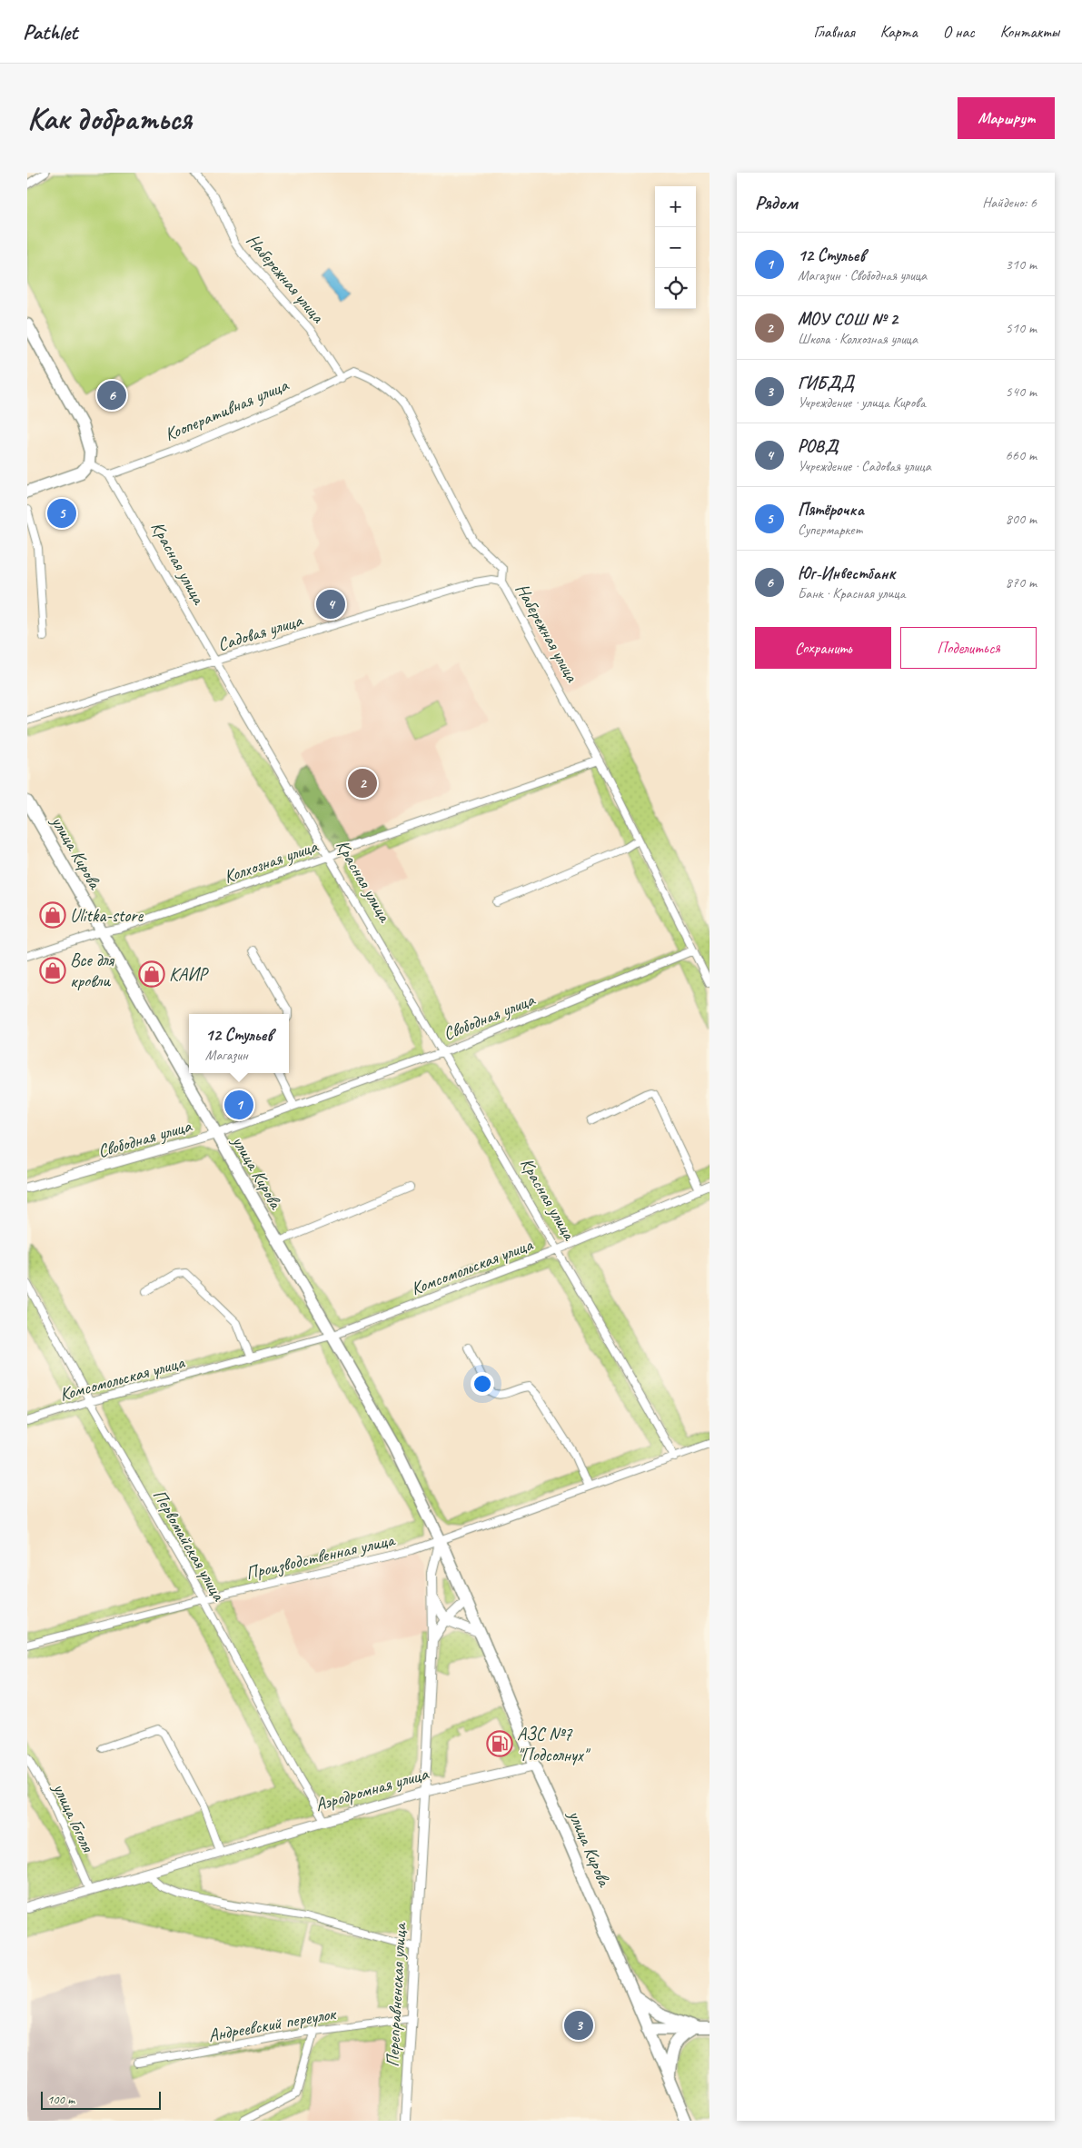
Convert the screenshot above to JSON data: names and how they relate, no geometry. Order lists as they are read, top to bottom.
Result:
{
  "streets": {
    "main road": ["улица Кирова"],
    "street": [
      "Набережная улица",
      "Кооперативная улица",
      "Красная улица",
      "Садовая улица",
      "Колхозная улица",
      "Свободная улица",
      "Комсомольская улица",
      "Первомайская улица",
      "Производственная улица",
      "Аэродромная улица",
      "улица Гоголя",
      "Переправненская улица",
      "Андреевский переулок"
    ]
  },
  "crossings": [
    ["Набережная улица", "Кооперативная улица"],
    ["Набережная улица", "Садовая улица"],
    ["Набережная улица", "Колхозная улица"],
    ["Набережная улица", "Свободная улица"],
    ["Кооперативная улица", "Красная улица"],
    ["Красная улица", "Садовая улица"],
    ["Красная улица", "Колхозная улица"],
    ["Красная улица", "Свободная улица"],
    ["Красная улица", "Комсомольская улица"],
    ["Красная улица", "Производственная улица"],
    ["улица Кирова", "Колхозная улица"],
    ["улица Кирова", "Свободная улица"],
    ["улица Кирова", "Комсомольская улица"],
    ["улица Кирова", "Производственная улица"],
    ["улица Кирова", "Аэродромная улица"],
    ["Комсомольская улица", "Первомайская улица"],
    ["Первомайская улица", "Производственная улица"],
    ["Первомайская улица", "Аэродромная улица"],
    ["Аэродромная улица", "улица Гоголя"],
    ["Аэродромная улица", "Переправненская улица"],
    ["Переправненская улица", "Андреевский переулок"]
  ],
  "places": {
    "shop": ["Ulitka-store", "Все для кровли", "КАИР"],
    "fuel station": ["АЗС №7 \"Подсолнух\""]
  },
  "scale_bar": "100 m",
  "page": {
    "header": "Pathlet",
    "nav": [
      "Главная",
      "Карта",
      "О нас",
      "Контакты"
    ],
    "buttons": [
      "Маршрут",
      ["Сохранить", "Поделиться"]
    ],
    "title": "Как добраться",
    "heading": ["Рядом", "Найдено: 6"],
    "map_buttons": ["+", "−"],
    "list": [
      {
        "mark": "1",
        "name": "12 Стульев",
        "note": "Магазин · Свободная улица",
        "value": "310 m"
      },
      {
        "mark": "2",
        "name": "МОУ СОШ № 2",
        "note": "Школа · Колхозная улица",
        "value": "510 m"
      },
      {
        "mark": "3",
        "name": "ГИБДД",
        "note": "Учреждение · улица Кирова",
        "value": "540 m"
      },
      {
        "mark": "4",
        "name": "РОВД",
        "note": "Учреждение · Садовая улица",
        "value": "660 m"
      },
      {
        "mark": "5",
        "name": "Пятёрочка",
        "note": "Супермаркет",
        "value": "800 m"
      },
      {
        "mark": "6",
        "name": "Юг-Инвестбанк",
        "note": "Банк · Красная улица",
        "value": "870 m"
      }
    ],
    "pins": [
      "6",
      "5",
      "4",
      "2",
      "1",
      "3"
    ],
    "popup": ["12 Стульев", "Магазин"],
    "scale": "100 m"
  }
}
